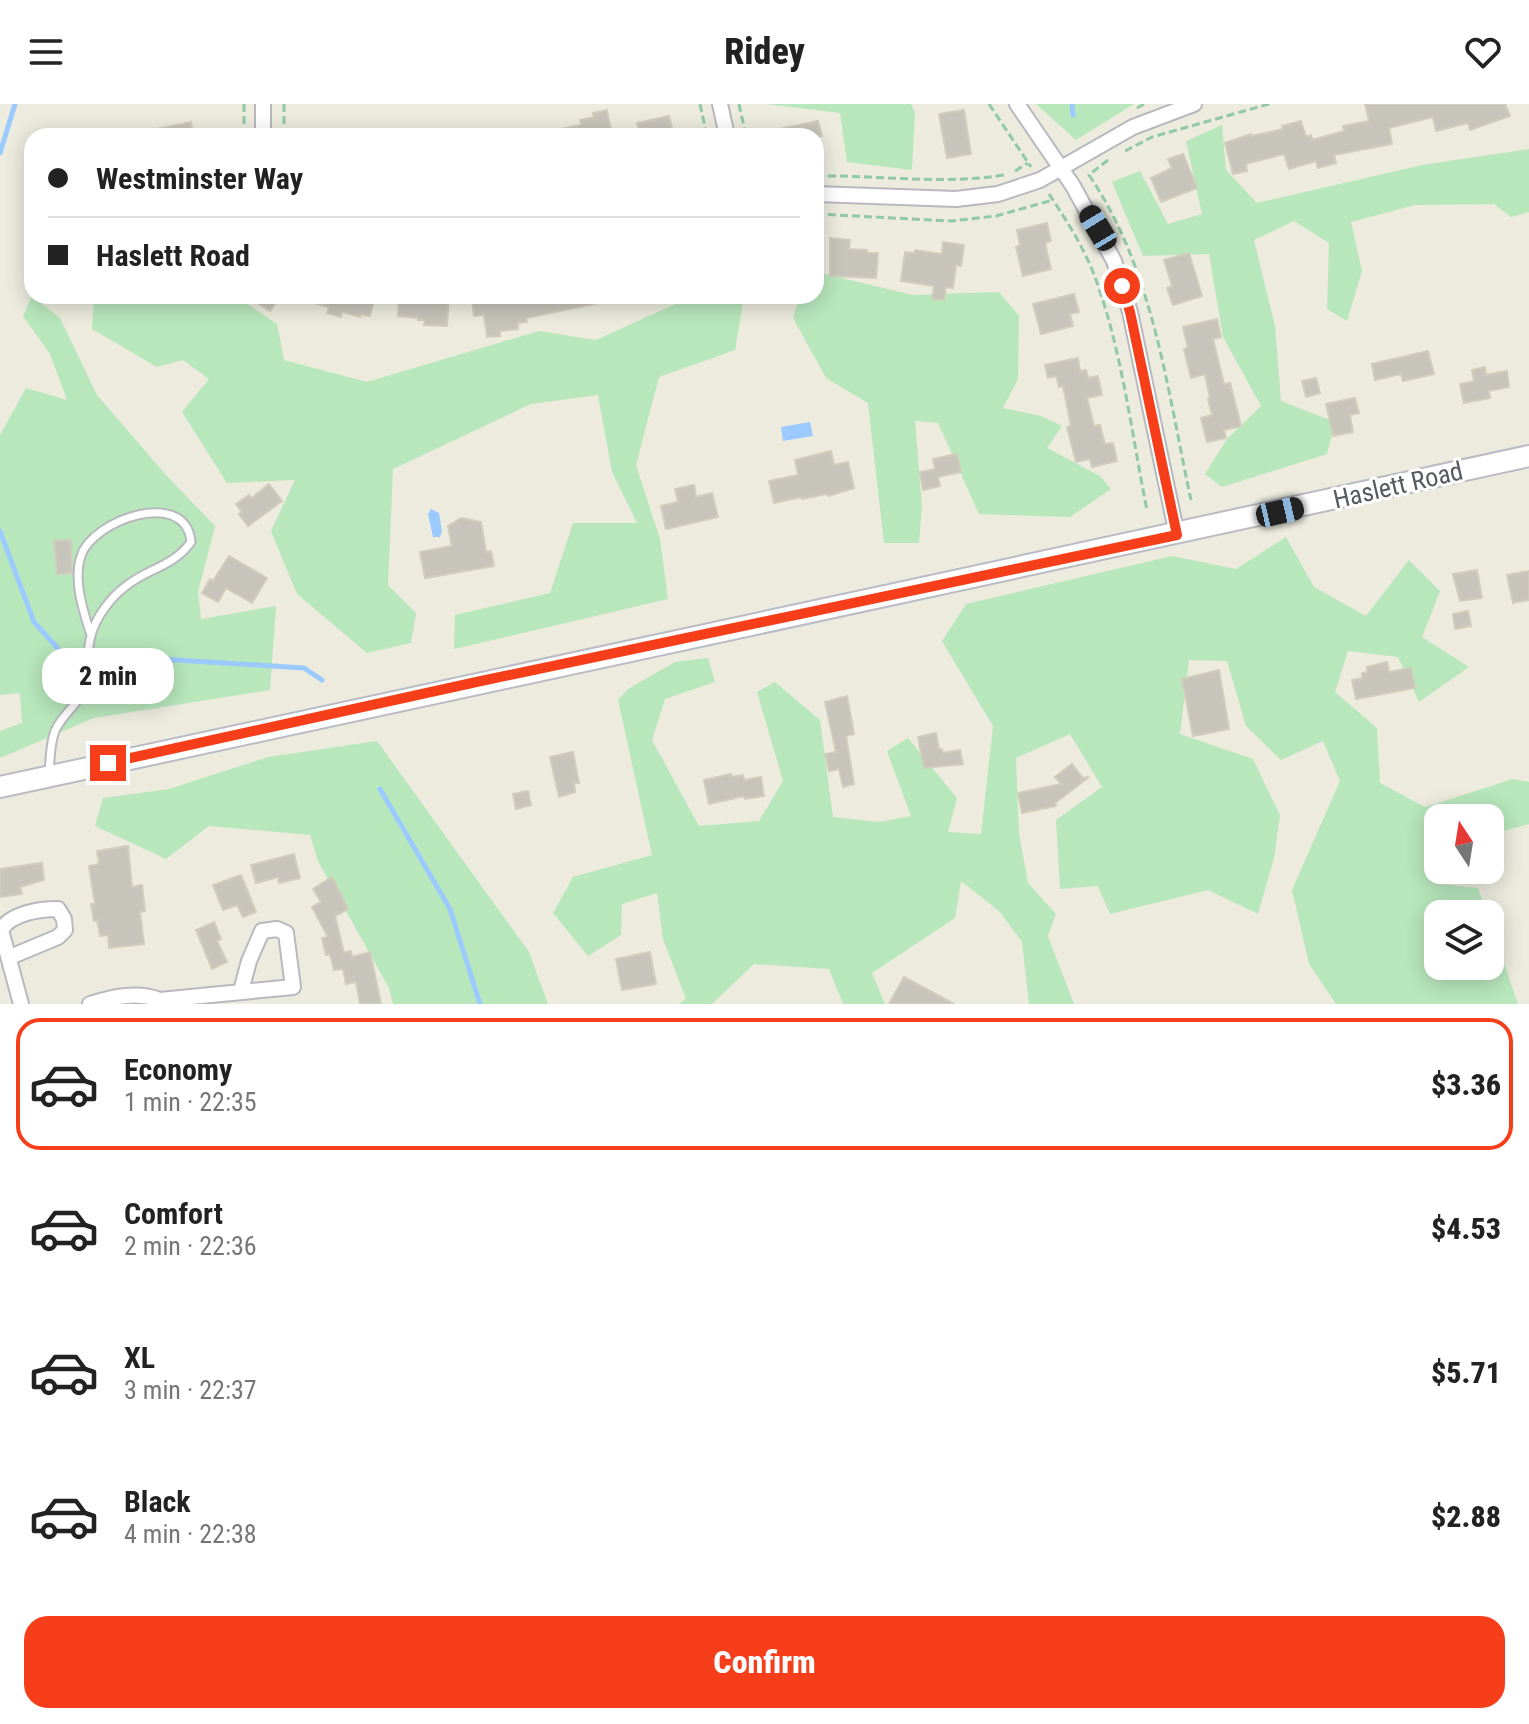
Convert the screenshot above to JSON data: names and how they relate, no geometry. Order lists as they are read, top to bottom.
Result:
{
  "streets": {
    "main road": ["Haslett Road"]
  },
  "north": "top",
  "page": {
    "header": "Ridey",
    "banner": ["Westminster Way", "Haslett Road"],
    "bubble": "2 min",
    "list": [
      {
        "name": "Economy",
        "note": "1 min · 22:35",
        "value": "$3.36"
      },
      {
        "name": "Comfort",
        "note": "2 min · 22:36",
        "value": "$4.53"
      },
      {
        "name": "XL",
        "note": "3 min · 22:37",
        "value": "$5.71"
      },
      {
        "name": "Black",
        "note": "4 min · 22:38",
        "value": "$2.88"
      }
    ],
    "buttons": "Confirm"
  }
}
